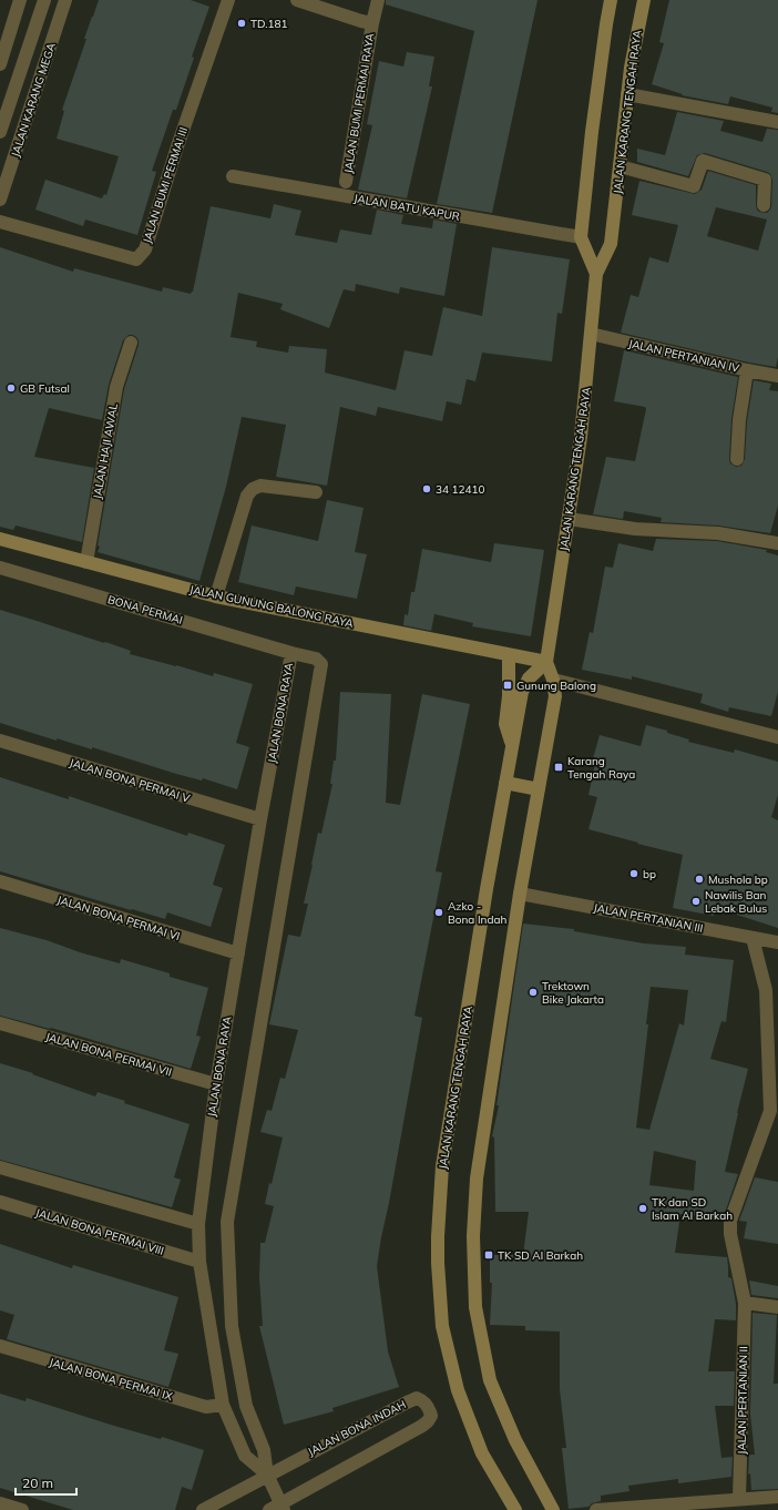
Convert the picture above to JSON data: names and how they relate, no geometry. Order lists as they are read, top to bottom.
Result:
{
  "streets": {
    "main road": ["JALAN KARANG TENGAH RAYA", "JALAN GUNUNG BALONG RAYA"],
    "street": [
      "JALAN KARANG MEGA",
      "JALAN BUMI PERMAI RAYA",
      "JALAN BUMI PERMAI III",
      "JALAN BATU KAPUR",
      "JALAN PERTANIAN IV",
      "JALAN HAJI AWAL",
      "BONA PERMAI",
      "JALAN BONA RAYA",
      "JALAN BONA PERMAI V",
      "JALAN BONA PERMAI VI",
      "JALAN PERTANIAN III",
      "JALAN BONA PERMAI VII",
      "JALAN BONA PERMAI VIII",
      "JALAN BONA PERMAI IX",
      "JALAN PERTANIAN II",
      "JALAN BONA INDAH"
    ]
  },
  "crossings": [
    ["JALAN KARANG TENGAH RAYA", "JALAN BATU KAPUR"],
    ["JALAN KARANG TENGAH RAYA", "JALAN PERTANIAN IV"],
    ["JALAN KARANG TENGAH RAYA", "JALAN GUNUNG BALONG RAYA"],
    ["JALAN HAJI AWAL", "JALAN GUNUNG BALONG RAYA"],
    ["BONA PERMAI", "JALAN BONA RAYA"],
    ["JALAN BONA RAYA", "JALAN BONA PERMAI V"],
    ["JALAN BONA RAYA", "JALAN BONA PERMAI VI"],
    ["JALAN BONA RAYA", "JALAN BONA PERMAI VII"],
    ["JALAN BONA RAYA", "JALAN BONA PERMAI VIII"],
    ["JALAN BONA RAYA", "JALAN BONA PERMAI IX"],
    ["JALAN BONA RAYA", "JALAN BONA INDAH"],
    ["JALAN PERTANIAN III", "JALAN PERTANIAN II"]
  ],
  "places": {
    "other": [
      "TD.181",
      "GB Futsal",
      "34 12410",
      "bp",
      "Mushola bp",
      "Nawilis Ban Lebak Bulus",
      "Azko - Bona Indah",
      "Trektown Bike Jakarta",
      "TK dan SD Islam Al Barkah"
    ],
    "transit": ["Gunung Balong", "Karang Tengah Raya", "TK SD Al Barkah"]
  },
  "scale_bar": "20 m"
}
